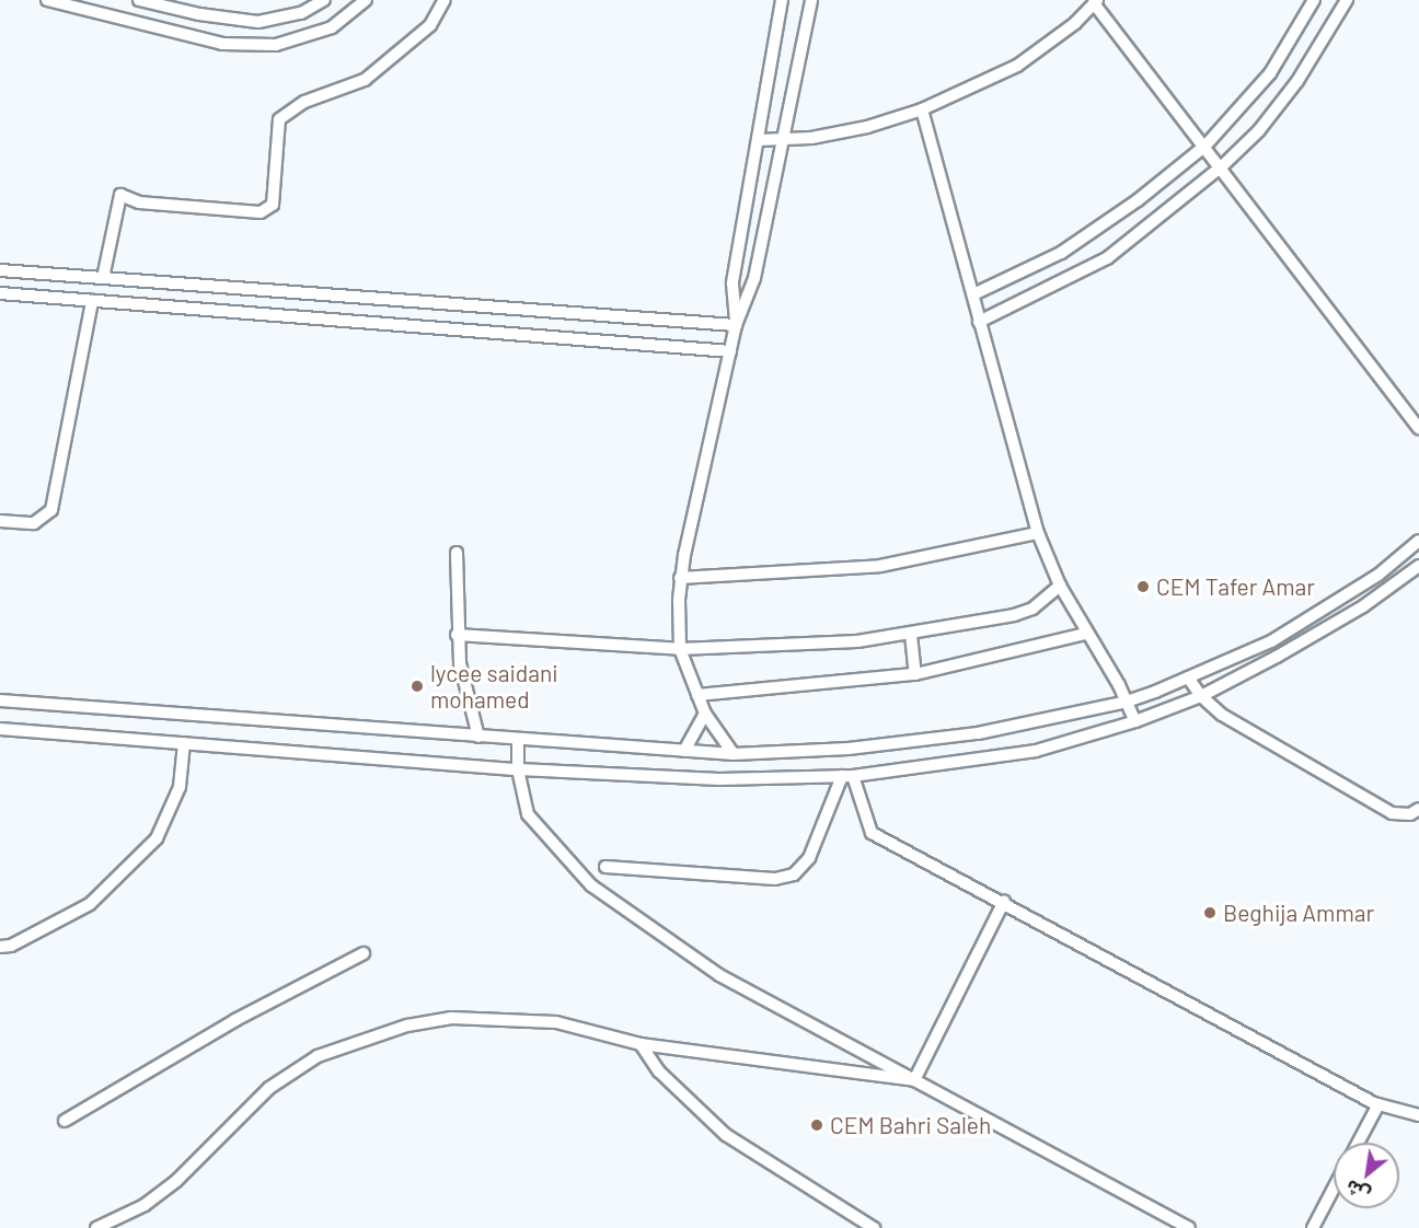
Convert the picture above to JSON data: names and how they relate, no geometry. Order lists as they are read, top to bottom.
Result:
{
  "places": [
    "CEM Tafer Amar",
    "lycee saidani mohamed",
    "Beghija Ammar",
    "CEM Bahri Saleh"
  ],
  "north": "bottom left"
}
